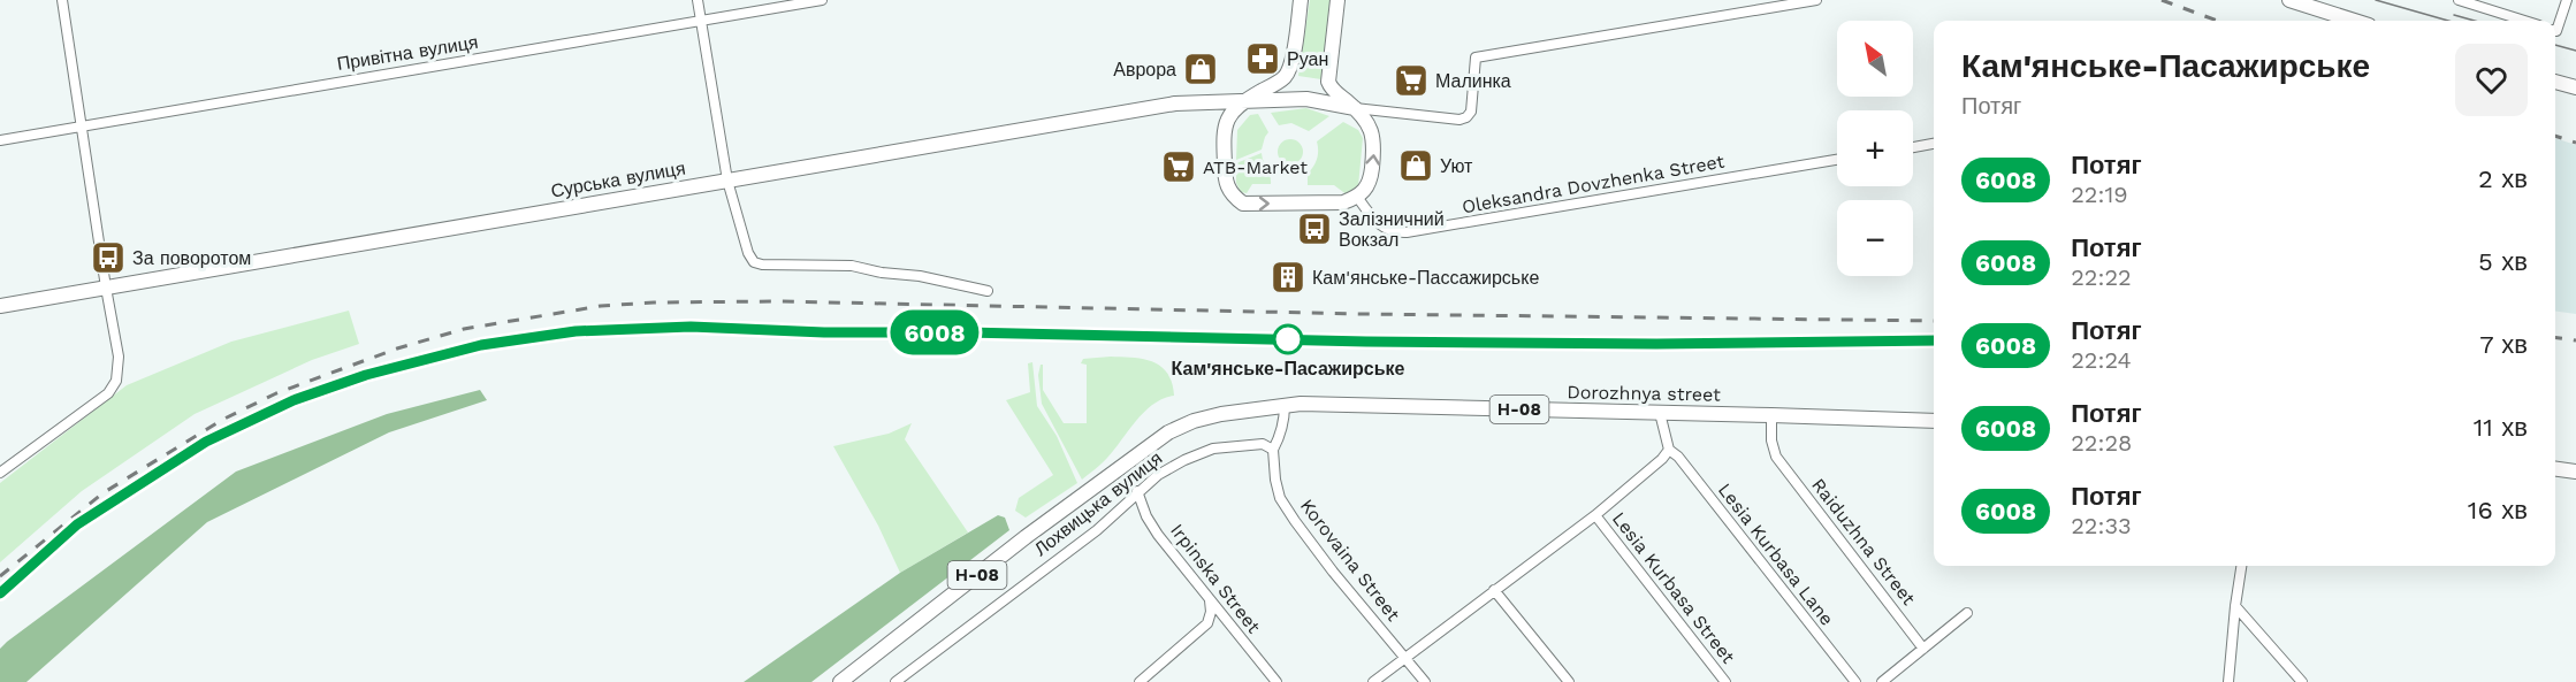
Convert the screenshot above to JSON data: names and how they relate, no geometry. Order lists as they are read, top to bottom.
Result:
{
  "streets": {
    "main road": ["Сурська вулиця", "Dorozhnya street", "Н-08"],
    "street": [
      "Привітна вулиця",
      "Oleksandra Dovzhenka Street",
      "Лохвицька вулиця",
      "Raiduzhna Street",
      "Lesia Kurbasa Lane",
      "Korovaina Street",
      "Irpinska Street",
      "Lesia Kurbasa Street"
    ]
  },
  "crossings": [
    ["Сурська вулиця", "Oleksandra Dovzhenka Street"],
    ["Dorozhnya street", "Raiduzhna Street"],
    ["Лохвицька вулиця", "Korovaina Street"],
    ["Лохвицька вулиця", "Irpinska Street"]
  ],
  "places": {
    "pharmacy": ["Руан"],
    "shop": ["Аврора", "Уют"],
    "supermarket": ["Малинка", "ATB-Market"],
    "bus stop": ["Залізничний Вокзал", "За поворотом"],
    "building": ["Кам'янське-Пассажирське"],
    "other": ["Кам'янське-Пасажирське"]
  },
  "north": "top left",
  "page": {
    "on_map": "6008",
    "map_buttons": ["+", "−"],
    "heading": ["Кам'янське-Пасажирське", "Потяг"],
    "list": [
      {
        "mark": "6008",
        "name": "Потяг",
        "note": "22:19",
        "value": "2 хв"
      },
      {
        "mark": "6008",
        "name": "Потяг",
        "note": "22:22",
        "value": "5 хв"
      },
      {
        "mark": "6008",
        "name": "Потяг",
        "note": "22:24",
        "value": "7 хв"
      },
      {
        "mark": "6008",
        "name": "Потяг",
        "note": "22:28",
        "value": "11 хв"
      },
      {
        "mark": "6008",
        "name": "Потяг",
        "note": "22:33",
        "value": "16 хв"
      }
    ]
  }
}
